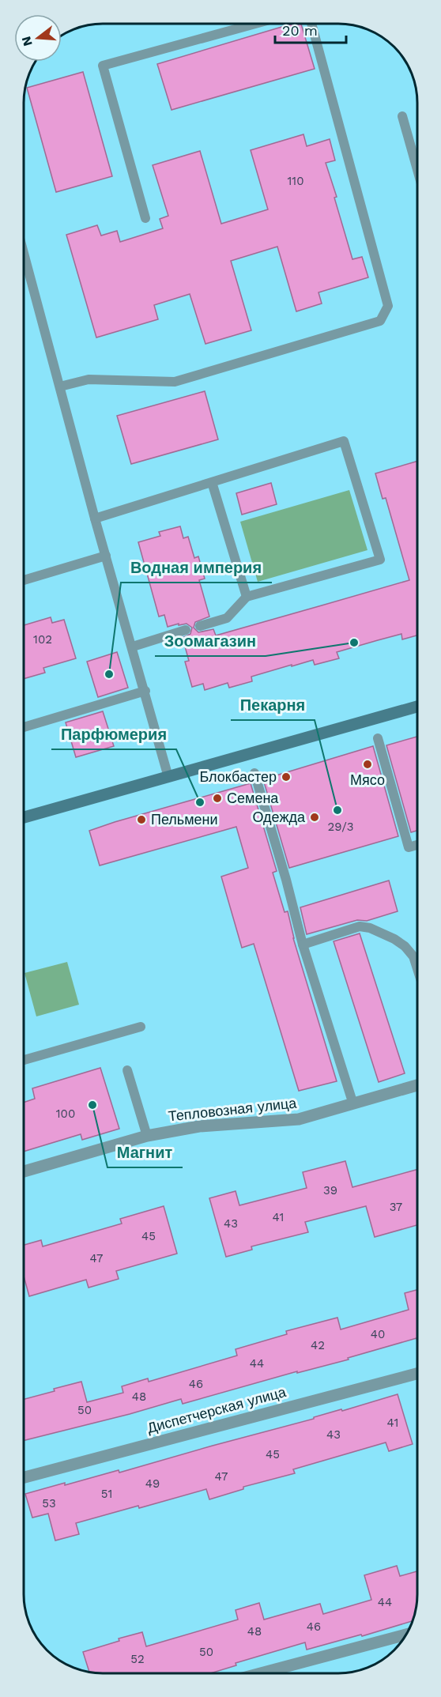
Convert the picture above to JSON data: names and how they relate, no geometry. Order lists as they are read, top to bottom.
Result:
{
  "streets": {
    "street": ["Тепловозная улица", "Диспетчерская улица"]
  },
  "places": [
    "Зоомагазин",
    "Водная империя",
    "Мясо",
    "Блокбастер",
    "Семена",
    "Парфюмерия",
    "Пекарня",
    "Одежда",
    "Пельмени",
    "Магнит"
  ],
  "house_numbers": [
    "110",
    "102",
    "29/3",
    "100",
    "39",
    "37",
    "41",
    "43",
    "45",
    "47",
    "40",
    "42",
    "44",
    "46",
    "48",
    "50",
    "41",
    "43",
    "45",
    "47",
    "49",
    "51",
    "53",
    "44",
    "46",
    "48",
    "50",
    "52"
  ],
  "scale_bar": "20 m",
  "north": "left"
}
